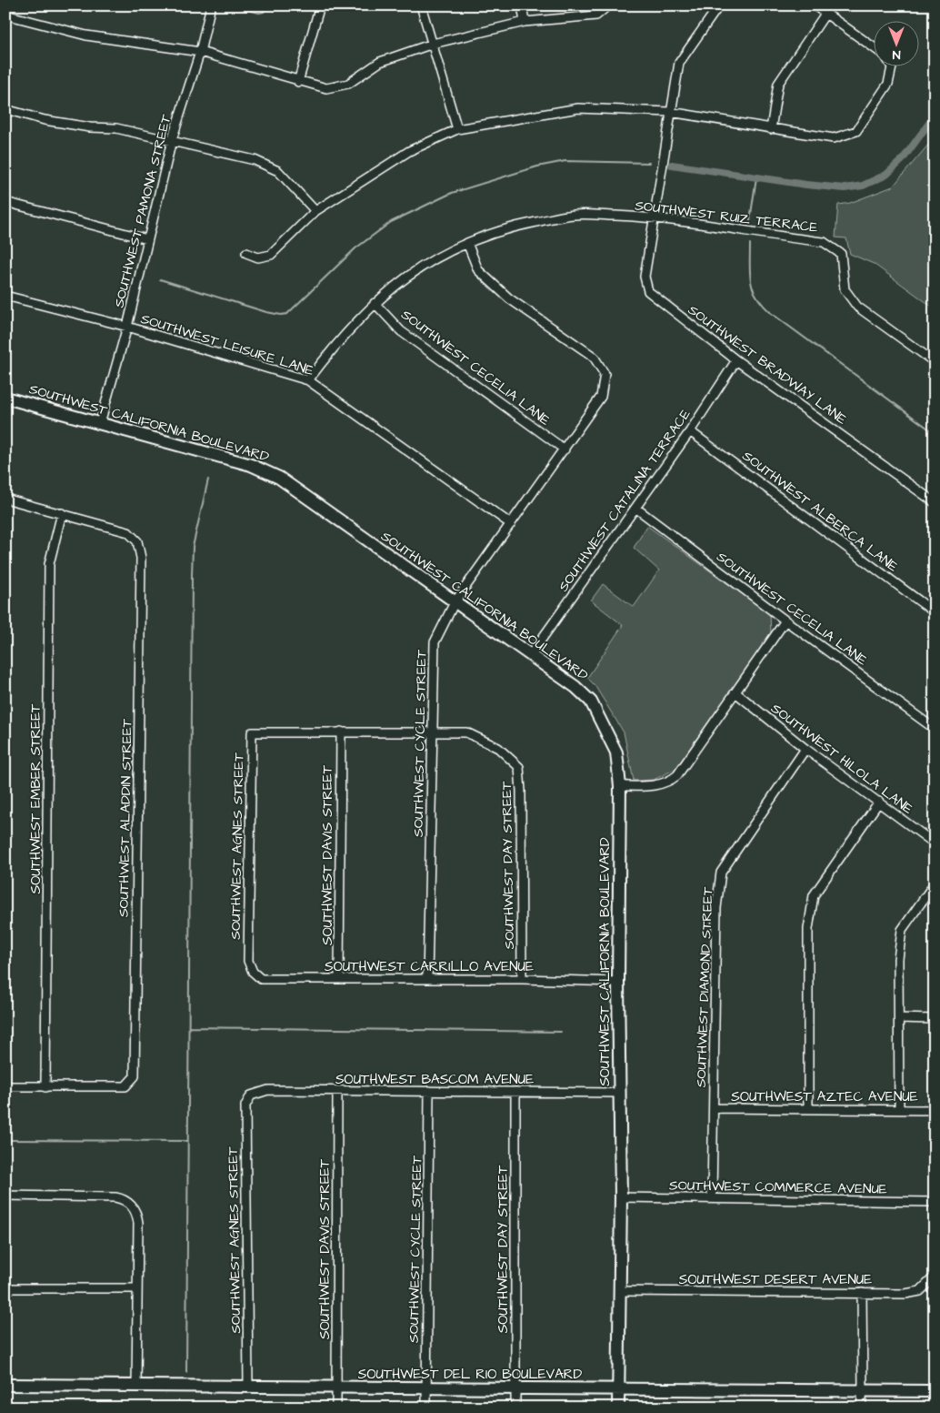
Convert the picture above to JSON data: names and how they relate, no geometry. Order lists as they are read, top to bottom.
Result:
{
  "streets": {
    "street": [
      "SOUTHWEST PAMONA STREET",
      "SOUTHWEST RUIZ TERRACE",
      "SOUTHWEST LEISURE LANE",
      "SOUTHWEST BRADWAY LANE",
      "SOUTHWEST CECELIA LANE",
      "SOUTHWEST CALIFORNIA BOULEVARD",
      "SOUTHWEST CATALINA TERRACE",
      "SOUTHWEST ALBERCA LANE",
      "SOUTHWEST CYCLE STREET",
      "SOUTHWEST HILOLA LANE",
      "SOUTHWEST EMBER STREET",
      "SOUTHWEST ALADDIN STREET",
      "SOUTHWEST AGNES STREET",
      "SOUTHWEST DAVIS STREET",
      "SOUTHWEST DAY STREET",
      "SOUTHWEST CARRILLO AVENUE",
      "SOUTHWEST DIAMOND STREET",
      "SOUTHWEST BASCOM AVENUE",
      "SOUTHWEST AZTEC AVENUE",
      "SOUTHWEST COMMERCE AVENUE",
      "SOUTHWEST DESERT AVENUE",
      "SOUTHWEST DEL RIO BOULEVARD"
    ]
  },
  "crossings": [
    ["SOUTHWEST PAMONA STREET", "SOUTHWEST LEISURE LANE"],
    ["SOUTHWEST PAMONA STREET", "SOUTHWEST CALIFORNIA BOULEVARD"],
    ["SOUTHWEST RUIZ TERRACE", "SOUTHWEST LEISURE LANE"],
    ["SOUTHWEST RUIZ TERRACE", "SOUTHWEST BRADWAY LANE"],
    ["SOUTHWEST RUIZ TERRACE", "SOUTHWEST CECELIA LANE"],
    ["SOUTHWEST RUIZ TERRACE", "SOUTHWEST CYCLE STREET"],
    ["SOUTHWEST LEISURE LANE", "SOUTHWEST CYCLE STREET"],
    ["SOUTHWEST BRADWAY LANE", "SOUTHWEST CATALINA TERRACE"],
    ["SOUTHWEST CECELIA LANE", "SOUTHWEST CATALINA TERRACE"],
    ["SOUTHWEST CECELIA LANE", "SOUTHWEST CYCLE STREET"],
    ["SOUTHWEST CALIFORNIA BOULEVARD", "SOUTHWEST CATALINA TERRACE"],
    ["SOUTHWEST CALIFORNIA BOULEVARD", "SOUTHWEST CYCLE STREET"],
    ["SOUTHWEST CALIFORNIA BOULEVARD", "SOUTHWEST CARRILLO AVENUE"],
    ["SOUTHWEST CALIFORNIA BOULEVARD", "SOUTHWEST BASCOM AVENUE"],
    ["SOUTHWEST CALIFORNIA BOULEVARD", "SOUTHWEST COMMERCE AVENUE"],
    ["SOUTHWEST CALIFORNIA BOULEVARD", "SOUTHWEST DESERT AVENUE"],
    ["SOUTHWEST CALIFORNIA BOULEVARD", "SOUTHWEST DEL RIO BOULEVARD"],
    ["SOUTHWEST CATALINA TERRACE", "SOUTHWEST ALBERCA LANE"],
    ["SOUTHWEST CYCLE STREET", "SOUTHWEST DAY STREET"],
    ["SOUTHWEST CYCLE STREET", "SOUTHWEST CARRILLO AVENUE"],
    ["SOUTHWEST CYCLE STREET", "SOUTHWEST BASCOM AVENUE"],
    ["SOUTHWEST CYCLE STREET", "SOUTHWEST DEL RIO BOULEVARD"],
    ["SOUTHWEST HILOLA LANE", "SOUTHWEST DIAMOND STREET"],
    ["SOUTHWEST EMBER STREET", "SOUTHWEST ALADDIN STREET"],
    ["SOUTHWEST AGNES STREET", "SOUTHWEST DAY STREET"],
    ["SOUTHWEST AGNES STREET", "SOUTHWEST CARRILLO AVENUE"],
    ["SOUTHWEST AGNES STREET", "SOUTHWEST BASCOM AVENUE"],
    ["SOUTHWEST AGNES STREET", "SOUTHWEST DEL RIO BOULEVARD"],
    ["SOUTHWEST DAVIS STREET", "SOUTHWEST DAY STREET"],
    ["SOUTHWEST DAVIS STREET", "SOUTHWEST CARRILLO AVENUE"],
    ["SOUTHWEST DAVIS STREET", "SOUTHWEST BASCOM AVENUE"],
    ["SOUTHWEST DAVIS STREET", "SOUTHWEST DEL RIO BOULEVARD"],
    ["SOUTHWEST DAY STREET", "SOUTHWEST CARRILLO AVENUE"],
    ["SOUTHWEST DAY STREET", "SOUTHWEST BASCOM AVENUE"],
    ["SOUTHWEST DAY STREET", "SOUTHWEST DEL RIO BOULEVARD"],
    ["SOUTHWEST DIAMOND STREET", "SOUTHWEST AZTEC AVENUE"],
    ["SOUTHWEST DIAMOND STREET", "SOUTHWEST COMMERCE AVENUE"]
  ],
  "north": "bottom"
}
